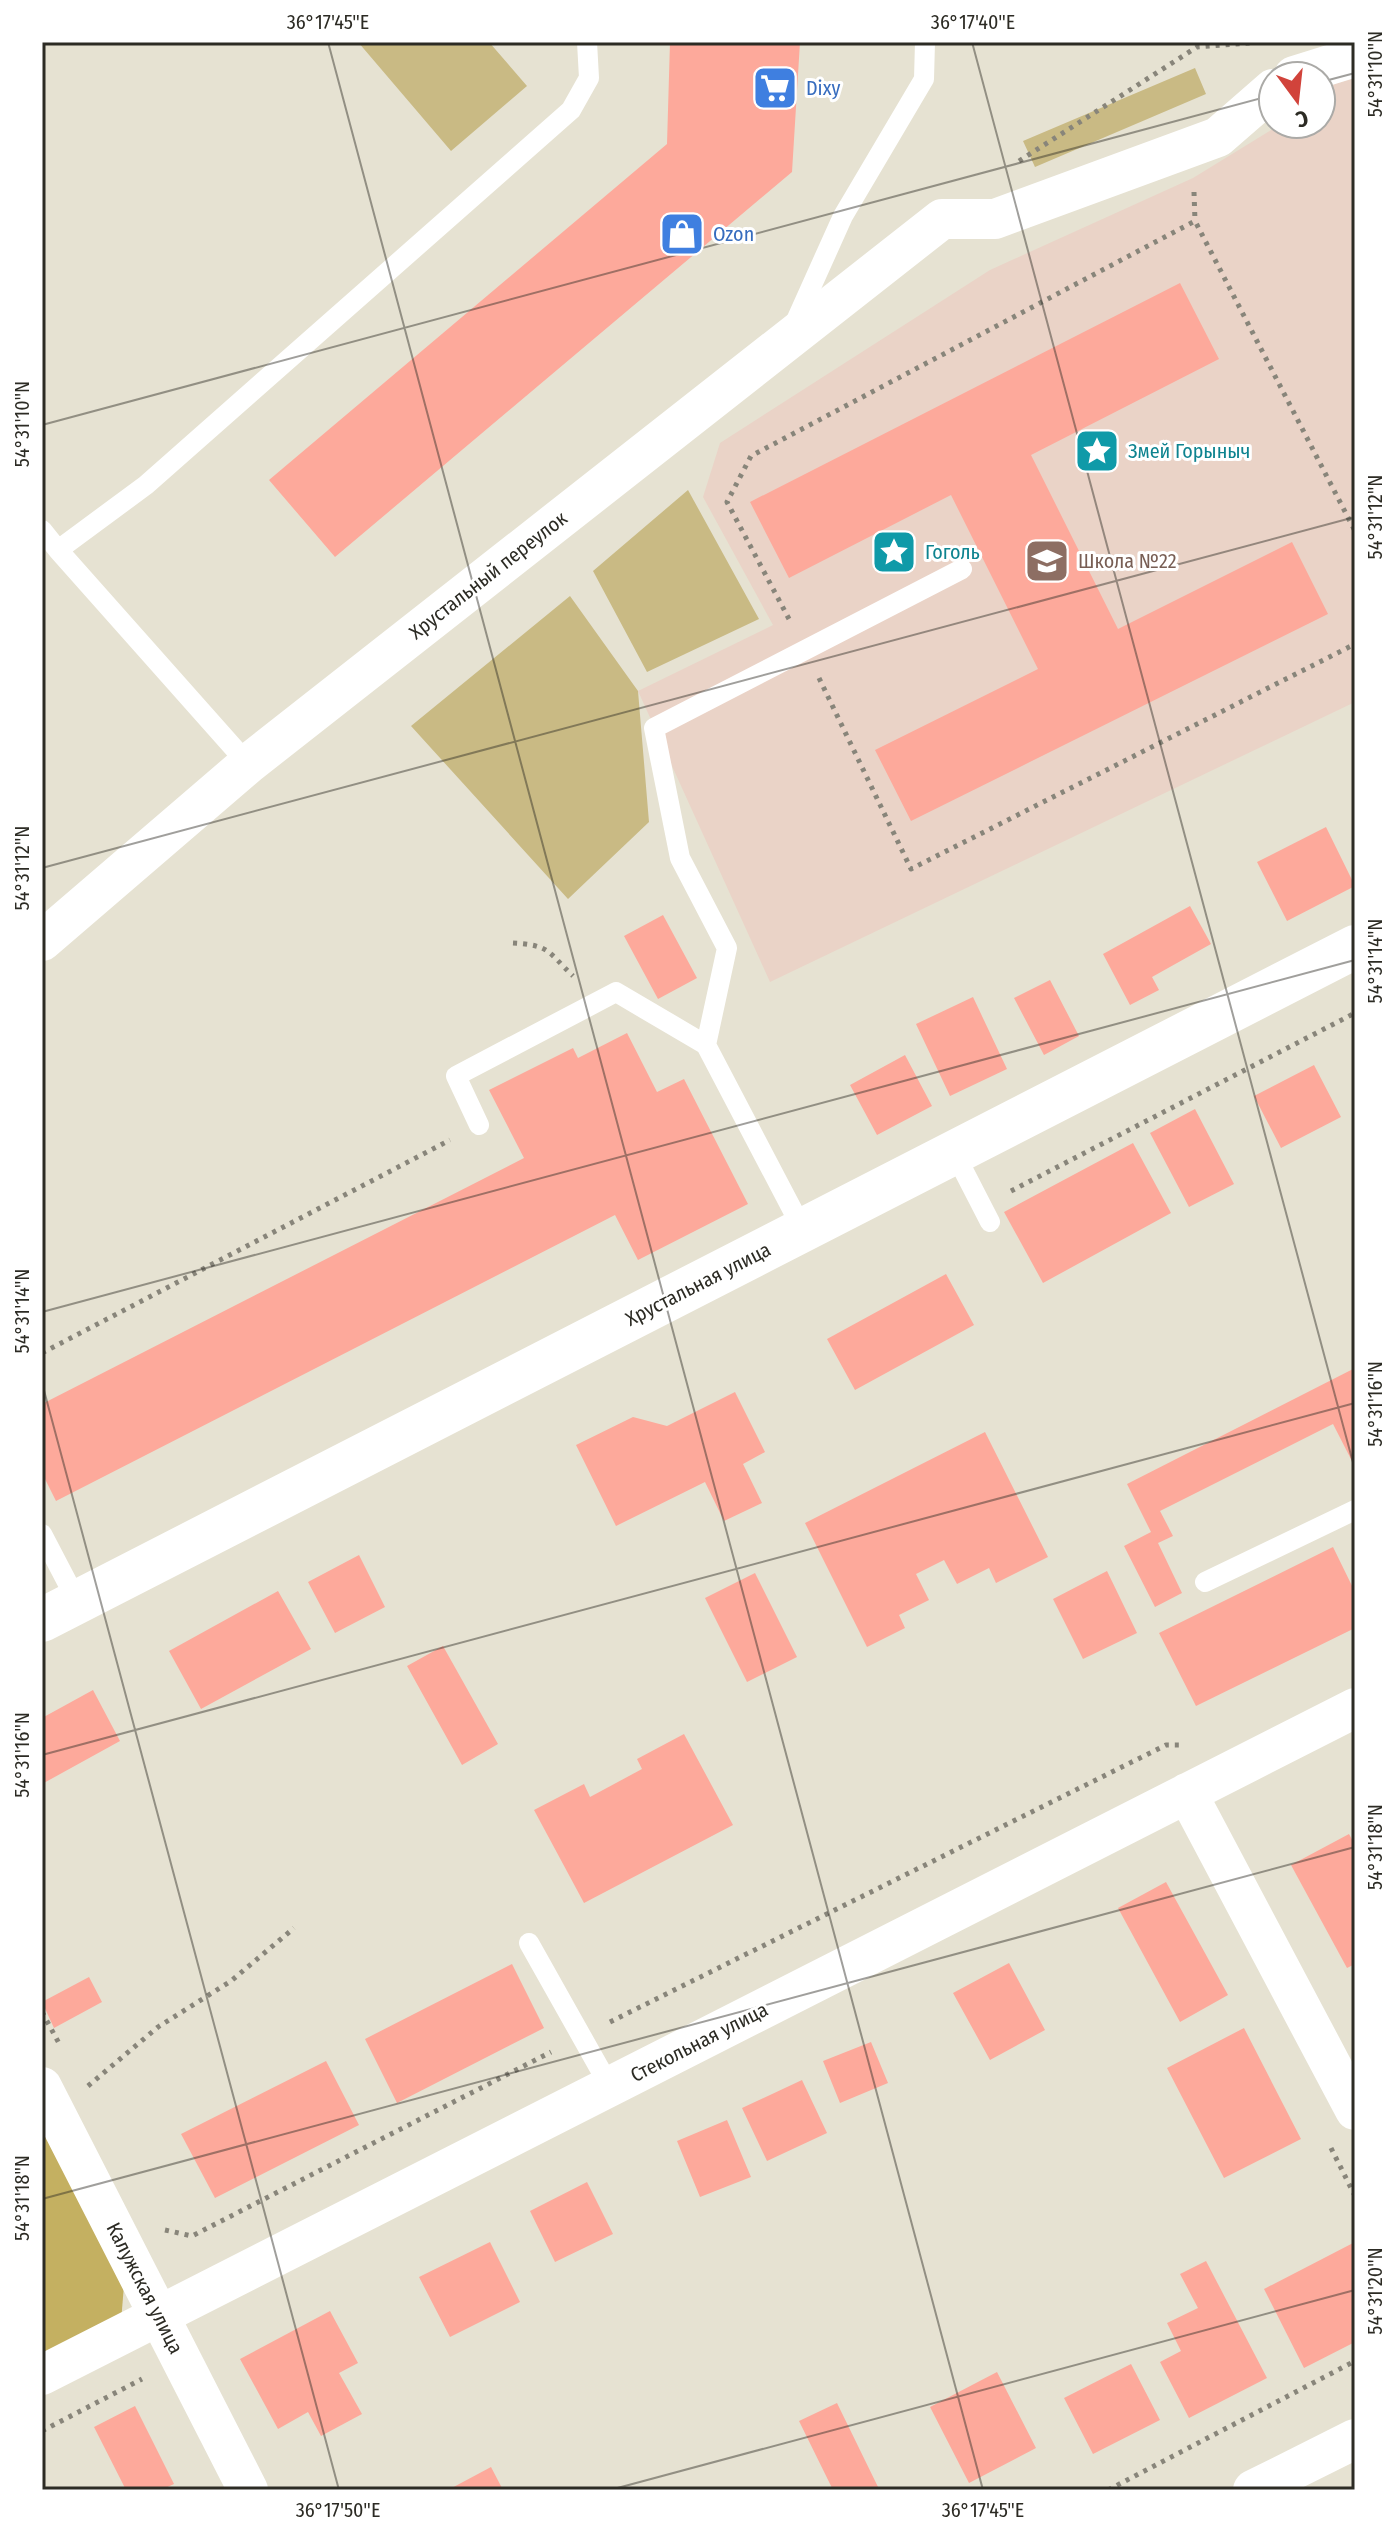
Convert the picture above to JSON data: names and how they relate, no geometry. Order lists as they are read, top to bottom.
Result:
{
  "streets": {
    "street": [
      "Хрустальный переулок",
      "Хрустальная улица",
      "Стекольная улица",
      "Калужская улица"
    ]
  },
  "crossings": [
    ["Стекольная улица", "Калужская улица"]
  ],
  "places": {
    "supermarket": ["Dixy"],
    "shop": ["Ozon"],
    "place": ["Змей Горыныч", "Гоголь"],
    "school or university": ["Школа №22"]
  },
  "north": "bottom",
  "coordinates": [
    "36°17'45\"E",
    "36°17'40\"E",
    "54°31'10\"N",
    "54°31'12\"N",
    "54°31'14\"N",
    "54°31'16\"N",
    "54°31'18\"N",
    "54°31'20\"N",
    "36°17'50\"E"
  ]
}
